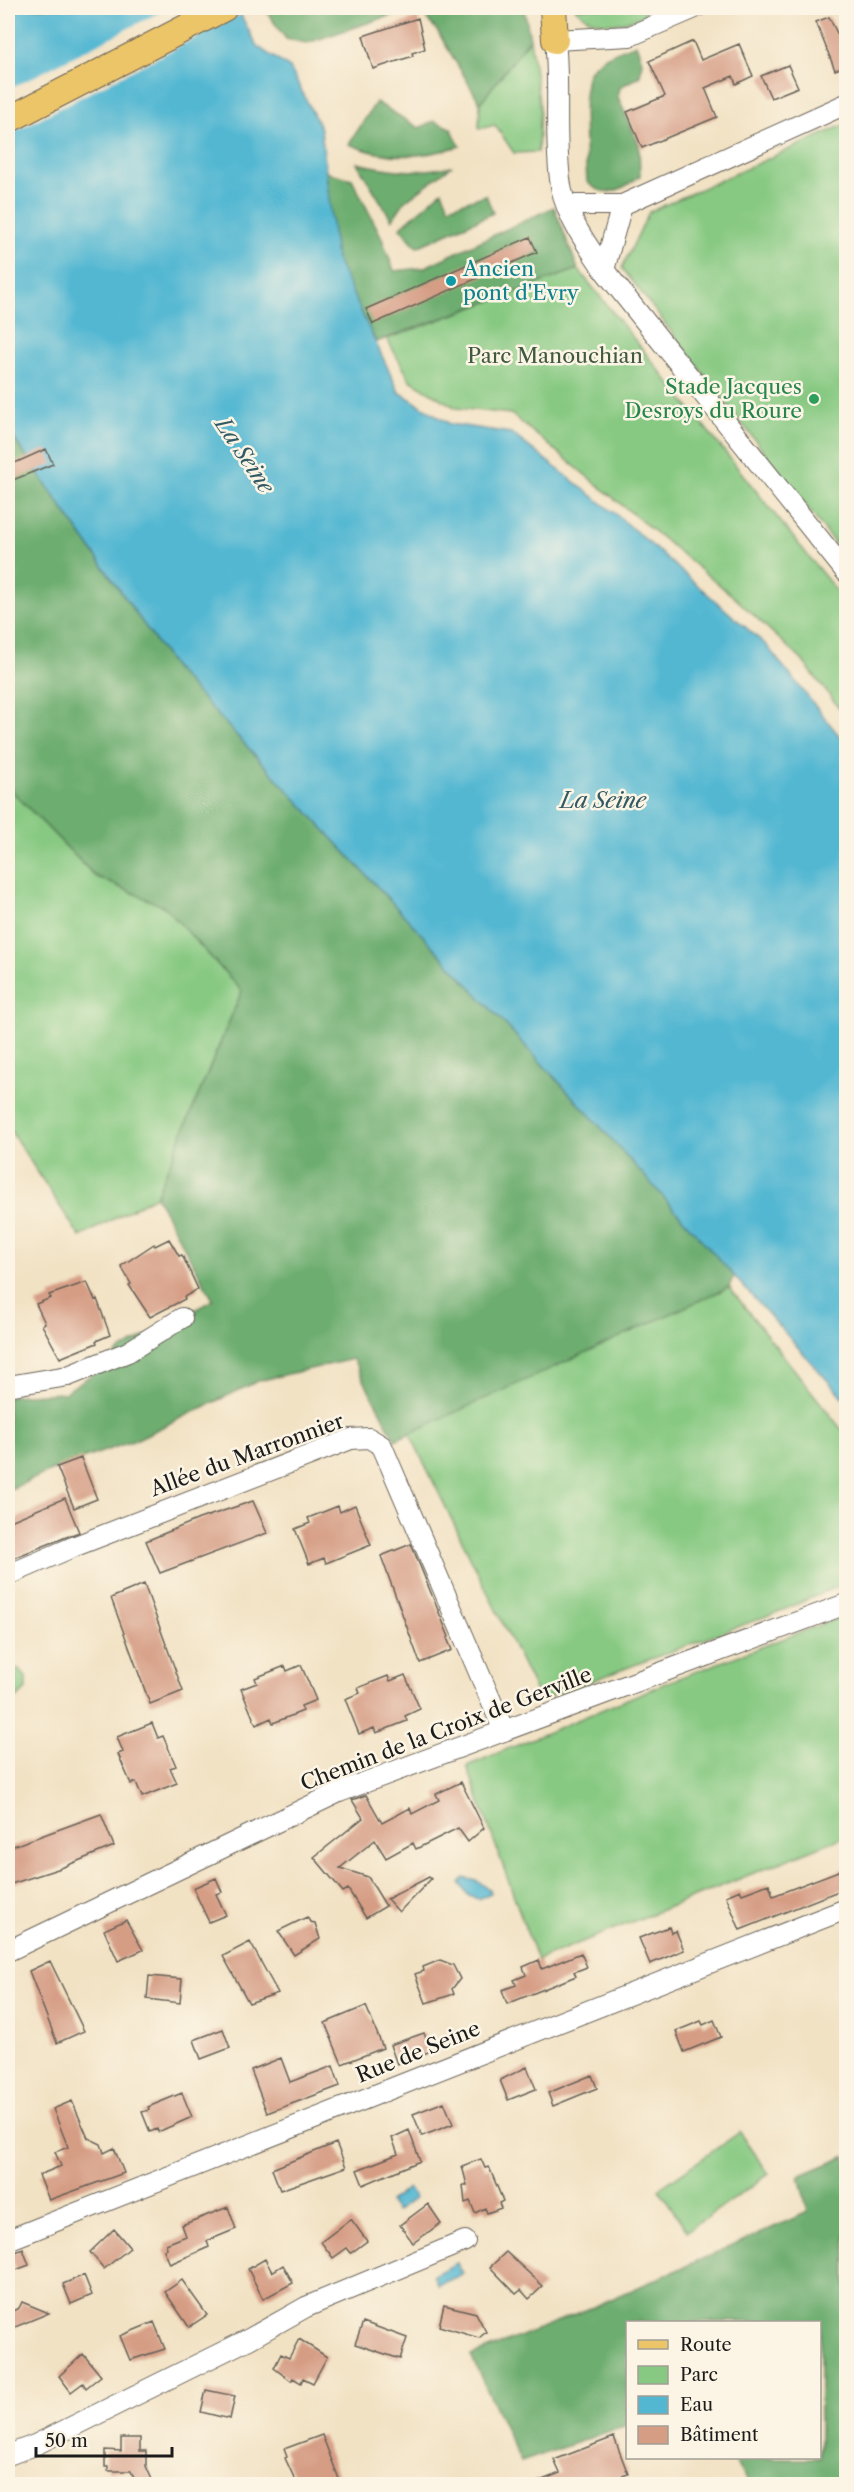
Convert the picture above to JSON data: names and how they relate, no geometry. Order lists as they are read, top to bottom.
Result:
{
  "streets": {
    "street": ["Allée du Marronnier", "Chemin de la Croix de Gerville", "Rue de Seine"]
  },
  "crossings": [
    ["Allée du Marronnier", "Chemin de la Croix de Gerville"]
  ],
  "water": ["La Seine"],
  "parks": ["Parc Manouchian"],
  "places": ["Ancien pont d'Evry", "Stade Jacques Desroys du Roure"],
  "legend": [
    "Route",
    "Parc",
    "Eau",
    "Bâtiment"
  ],
  "scale_bar": "50 m"
}
